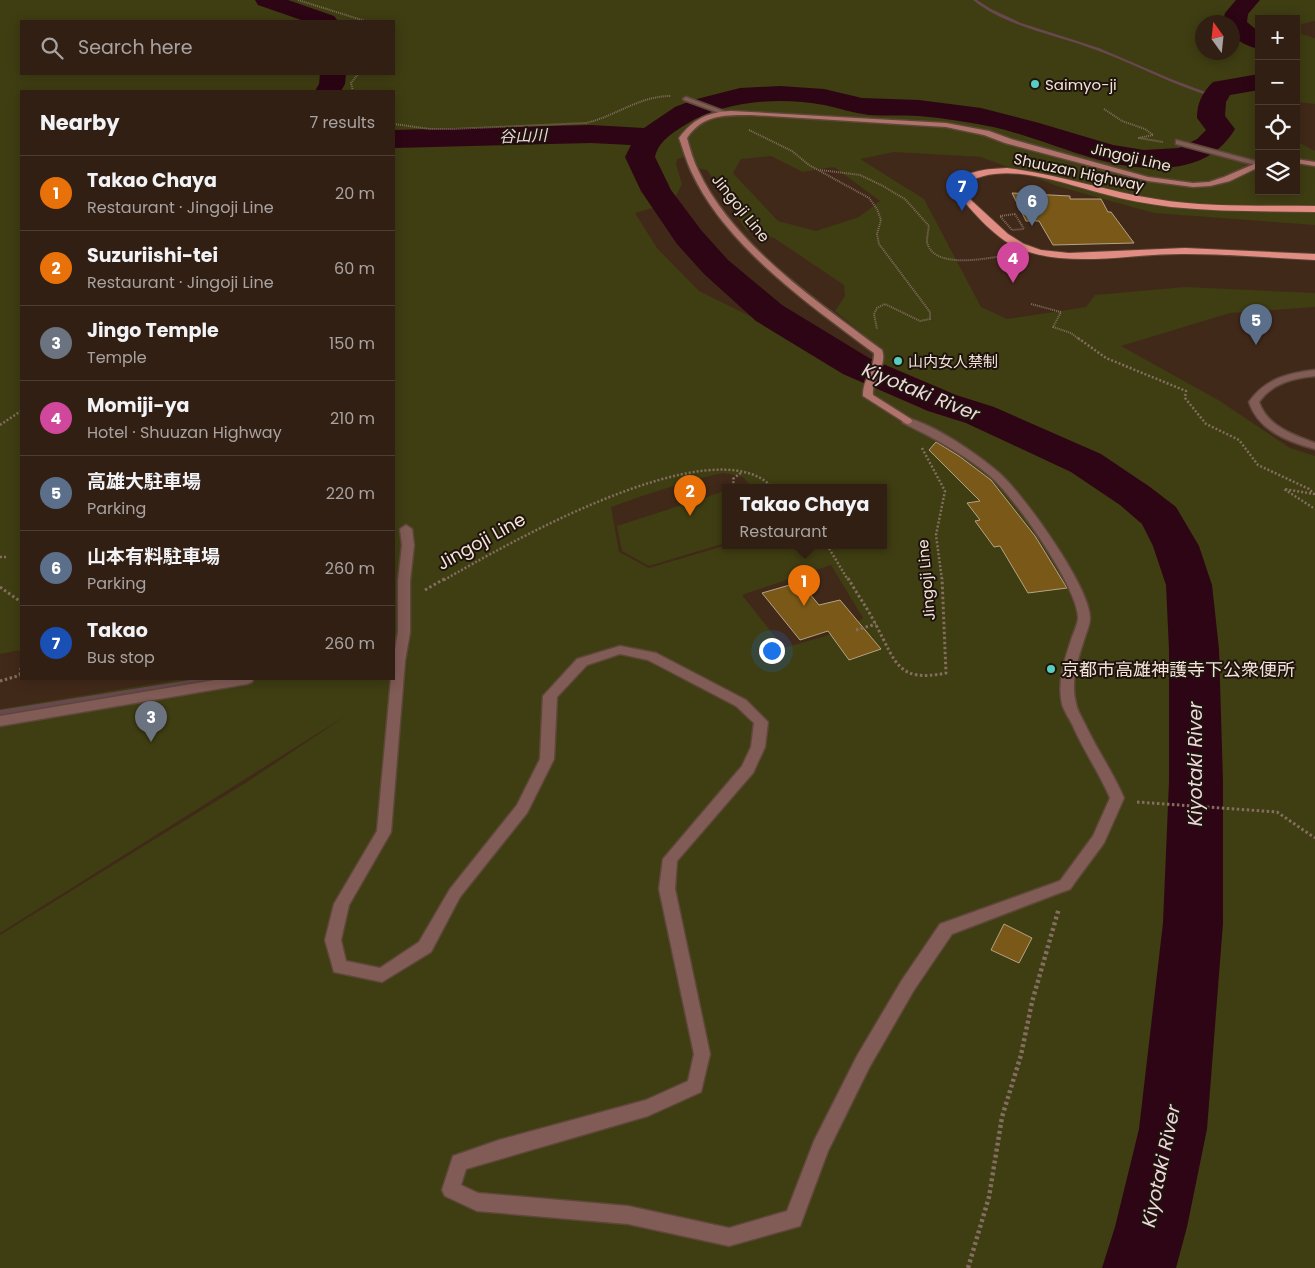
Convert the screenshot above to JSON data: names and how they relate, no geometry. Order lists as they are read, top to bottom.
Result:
{
  "streets": {
    "highway": ["Shuuzan Highway"],
    "main road": ["Jingoji Line"]
  },
  "water": ["谷山川", "Kiyotaki River"],
  "places": ["Saimyo-ji", "山内女人禁制", "京都市高雄神護寺下公衆便所"],
  "north": "top",
  "page": {
    "map_buttons": ["+", "−"],
    "search": "Search here",
    "heading": ["Nearby", "7 results"],
    "list": [
      {
        "mark": "1",
        "name": "Takao Chaya",
        "note": "Restaurant · Jingoji Line",
        "value": "20 m"
      },
      {
        "mark": "2",
        "name": "Suzuriishi-tei",
        "note": "Restaurant · Jingoji Line",
        "value": "60 m"
      },
      {
        "mark": "3",
        "name": "Jingo Temple",
        "note": "Temple",
        "value": "150 m"
      },
      {
        "mark": "4",
        "name": "Momiji-ya",
        "note": "Hotel · Shuuzan Highway",
        "value": "210 m"
      },
      {
        "mark": "5",
        "name": "高雄大駐車場",
        "note": "Parking",
        "value": "220 m"
      },
      {
        "mark": "6",
        "name": "山本有料駐車場",
        "note": "Parking",
        "value": "260 m"
      },
      {
        "mark": "7",
        "name": "Takao",
        "note": "Bus stop",
        "value": "260 m"
      }
    ],
    "pins": [
      "7",
      "6",
      "4",
      "5",
      "2",
      "1",
      "3"
    ],
    "popup": ["Takao Chaya", "Restaurant"]
  }
}
